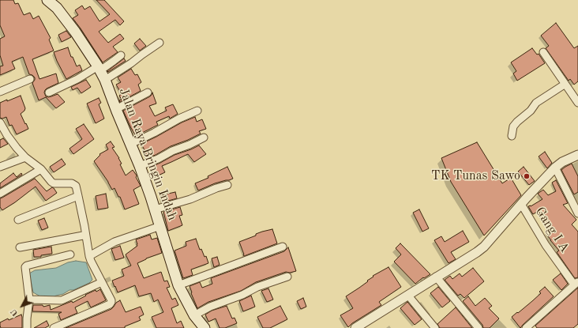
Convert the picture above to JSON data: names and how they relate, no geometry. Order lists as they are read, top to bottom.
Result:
{
  "streets": {
    "main road": ["Jalan Raya Bringin Indah"],
    "street": ["Gang I A"]
  },
  "places": ["TK Tunas Sawo"],
  "north": "bottom left"
}
